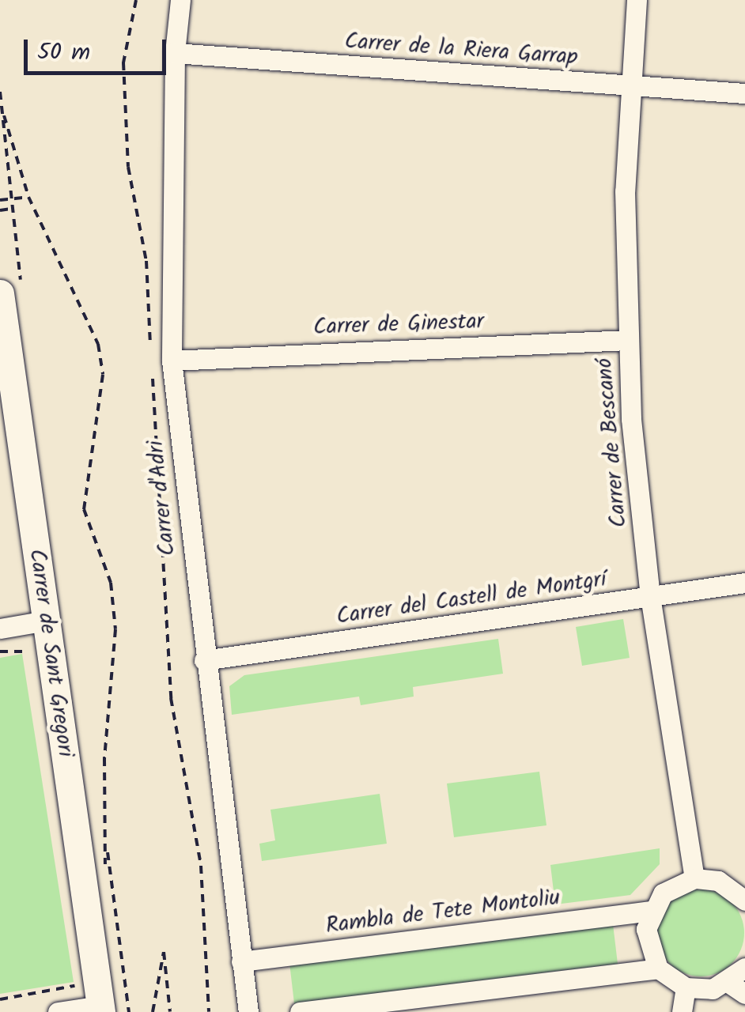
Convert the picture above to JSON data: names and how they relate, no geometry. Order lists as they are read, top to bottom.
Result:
{
  "streets": {
    "main road": ["Carrer de Sant Gregori"],
    "street": [
      "Carrer de la Riera Garrap",
      "Carrer de Ginestar",
      "Carrer de Bescanó",
      "Carrer d'Adri",
      "Carrer del Castell de Montgrí",
      "Rambla de Tete Montoliu"
    ]
  },
  "crossings": [
    ["Carrer de la Riera Garrap", "Carrer de Bescanó"],
    ["Carrer de la Riera Garrap", "Carrer d'Adri"],
    ["Carrer de Ginestar", "Carrer de Bescanó"],
    ["Carrer de Ginestar", "Carrer d'Adri"],
    ["Carrer de Bescanó", "Carrer del Castell de Montgrí"],
    ["Carrer d'Adri", "Carrer del Castell de Montgrí"],
    ["Carrer d'Adri", "Rambla de Tete Montoliu"]
  ],
  "scale_bar": "50 m"
}
